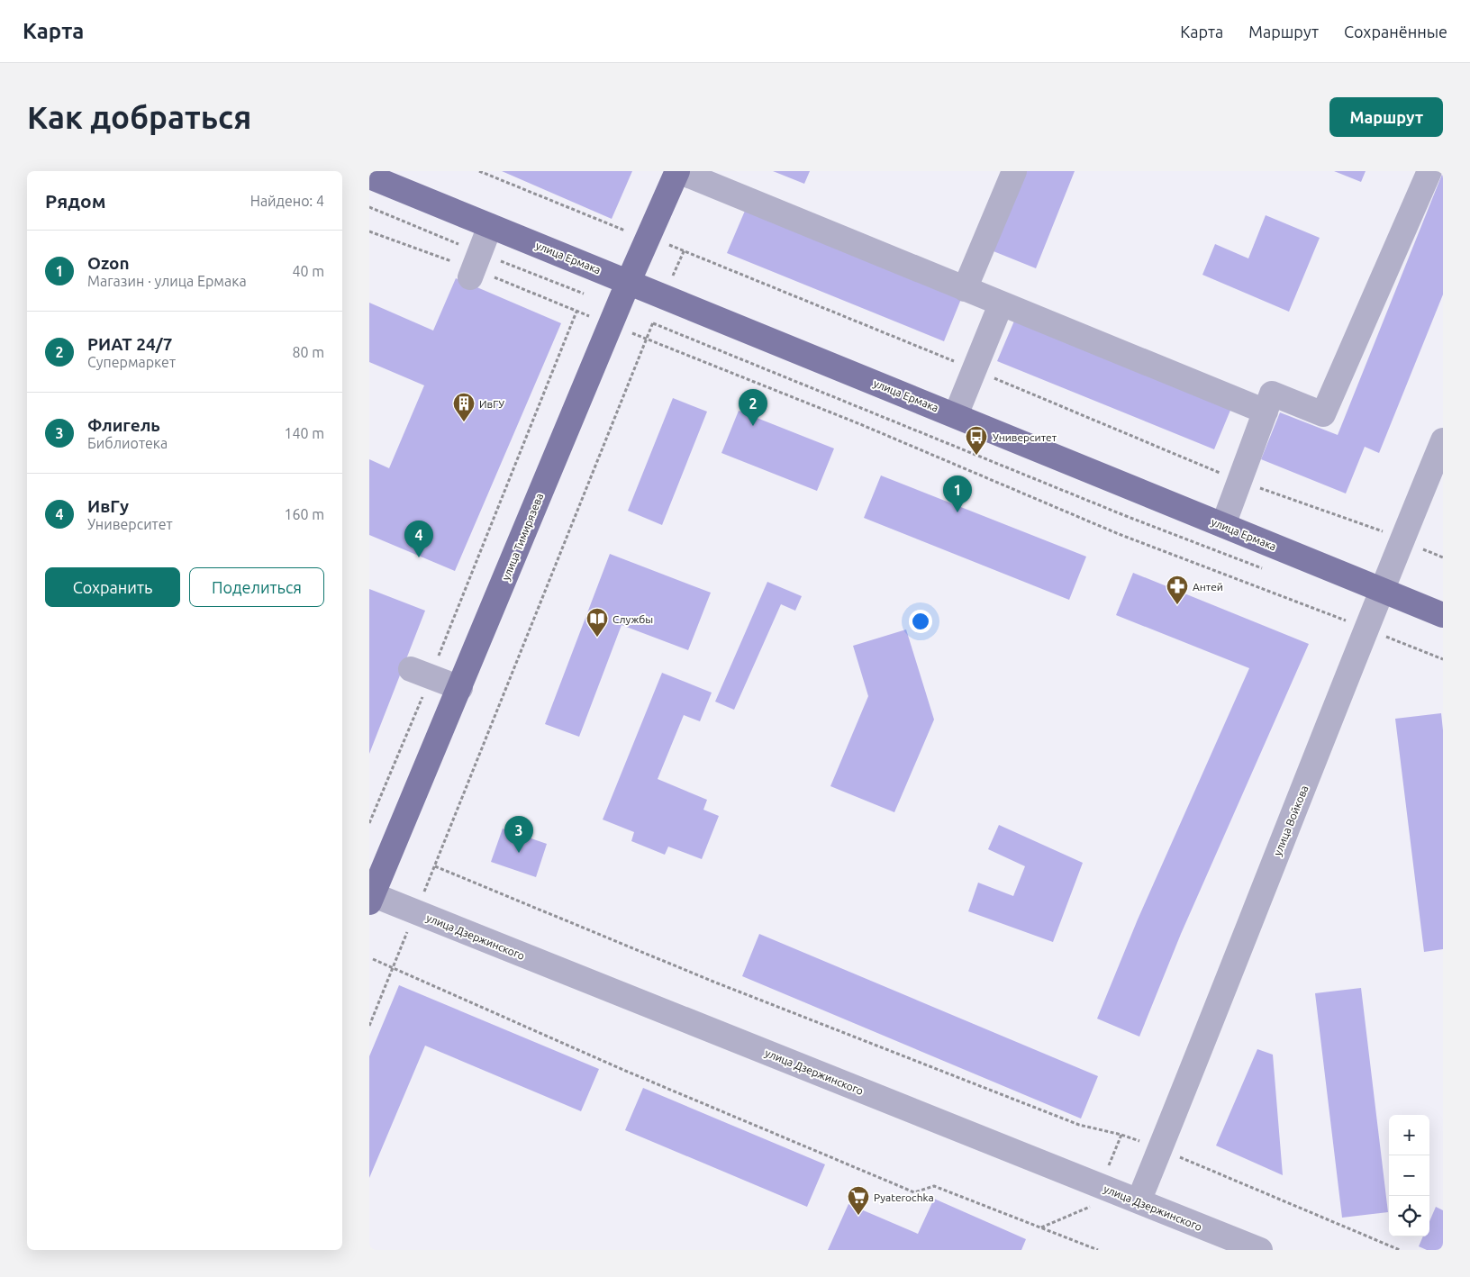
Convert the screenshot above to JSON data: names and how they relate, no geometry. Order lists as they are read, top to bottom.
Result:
{
  "streets": {
    "main road": ["улица Ермака", "улица Тимирязева"],
    "street": ["улица Войкова", "улица Дзержинского"]
  },
  "crossings": [
    ["улица Ермака", "улица Тимирязева"],
    ["улица Ермака", "улица Войкова"],
    ["улица Тимирязева", "улица Дзержинского"],
    ["улица Войкова", "улица Дзержинского"]
  ],
  "places": {
    "building": ["ИвГУ"],
    "bus stop": ["Университет"],
    "pharmacy": ["Антей"],
    "library": ["Службы"],
    "supermarket": ["Pyaterochka"]
  },
  "page": {
    "header": "Карта",
    "nav": ["Карта", "Маршрут", "Сохранённые"],
    "buttons": [
      "Маршрут",
      ["Сохранить", "Поделиться"]
    ],
    "title": "Как добраться",
    "heading": ["Рядом", "Найдено: 4"],
    "list": [
      {
        "mark": "1",
        "name": "Ozon",
        "note": "Магазин · улица Ермака",
        "value": "40 m"
      },
      {
        "mark": "2",
        "name": "РИАТ 24/7",
        "note": "Супермаркет",
        "value": "80 m"
      },
      {
        "mark": "3",
        "name": "Флигель",
        "note": "Библиотека",
        "value": "140 m"
      },
      {
        "mark": "4",
        "name": "ИвГу",
        "note": "Университет",
        "value": "160 m"
      }
    ],
    "pins": [
      "2",
      "1",
      "4",
      "3"
    ],
    "map_buttons": ["+", "−"]
  }
}
